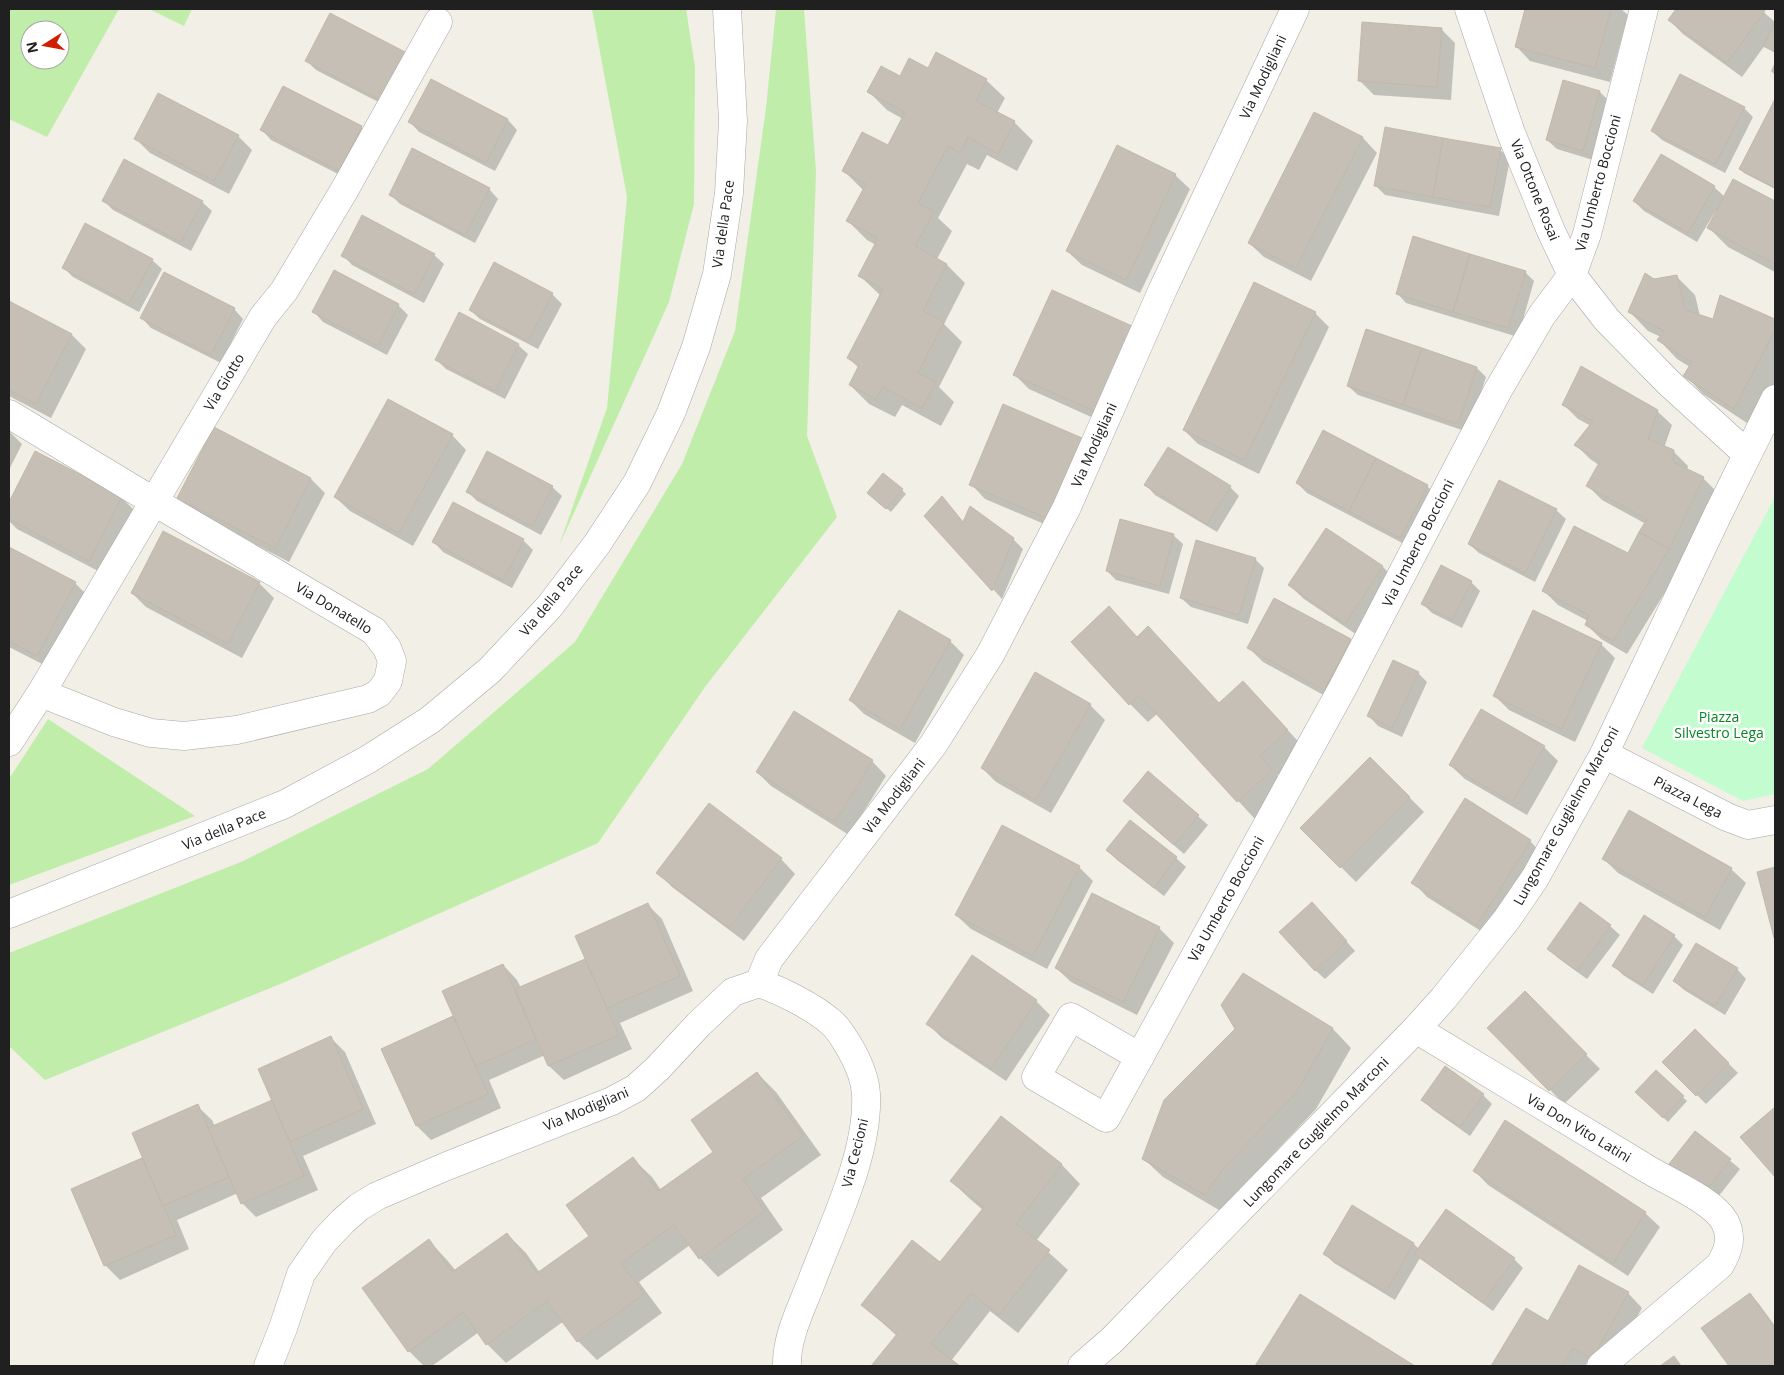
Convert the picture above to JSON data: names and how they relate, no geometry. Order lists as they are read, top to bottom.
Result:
{
  "streets": {
    "street": [
      "Via Modigliani",
      "Via Umberto Boccioni",
      "Via Ottone Rosai",
      "Via della Pace",
      "Via Giotto",
      "Via Donatello",
      "Piazza Lega",
      "Lungomare Guglielmo Marconi",
      "Via Don Vito Latini",
      "Via Cecioni"
    ]
  },
  "crossings": [
    ["Via Modigliani", "Via Cecioni"],
    ["Via Umberto Boccioni", "Via Ottone Rosai"],
    ["Via Ottone Rosai", "Lungomare Guglielmo Marconi"],
    ["Via Giotto", "Via Donatello"],
    ["Piazza Lega", "Lungomare Guglielmo Marconi"],
    ["Lungomare Guglielmo Marconi", "Via Don Vito Latini"]
  ],
  "parks": ["Piazza Silvestro Lega"],
  "north": "left"
}
